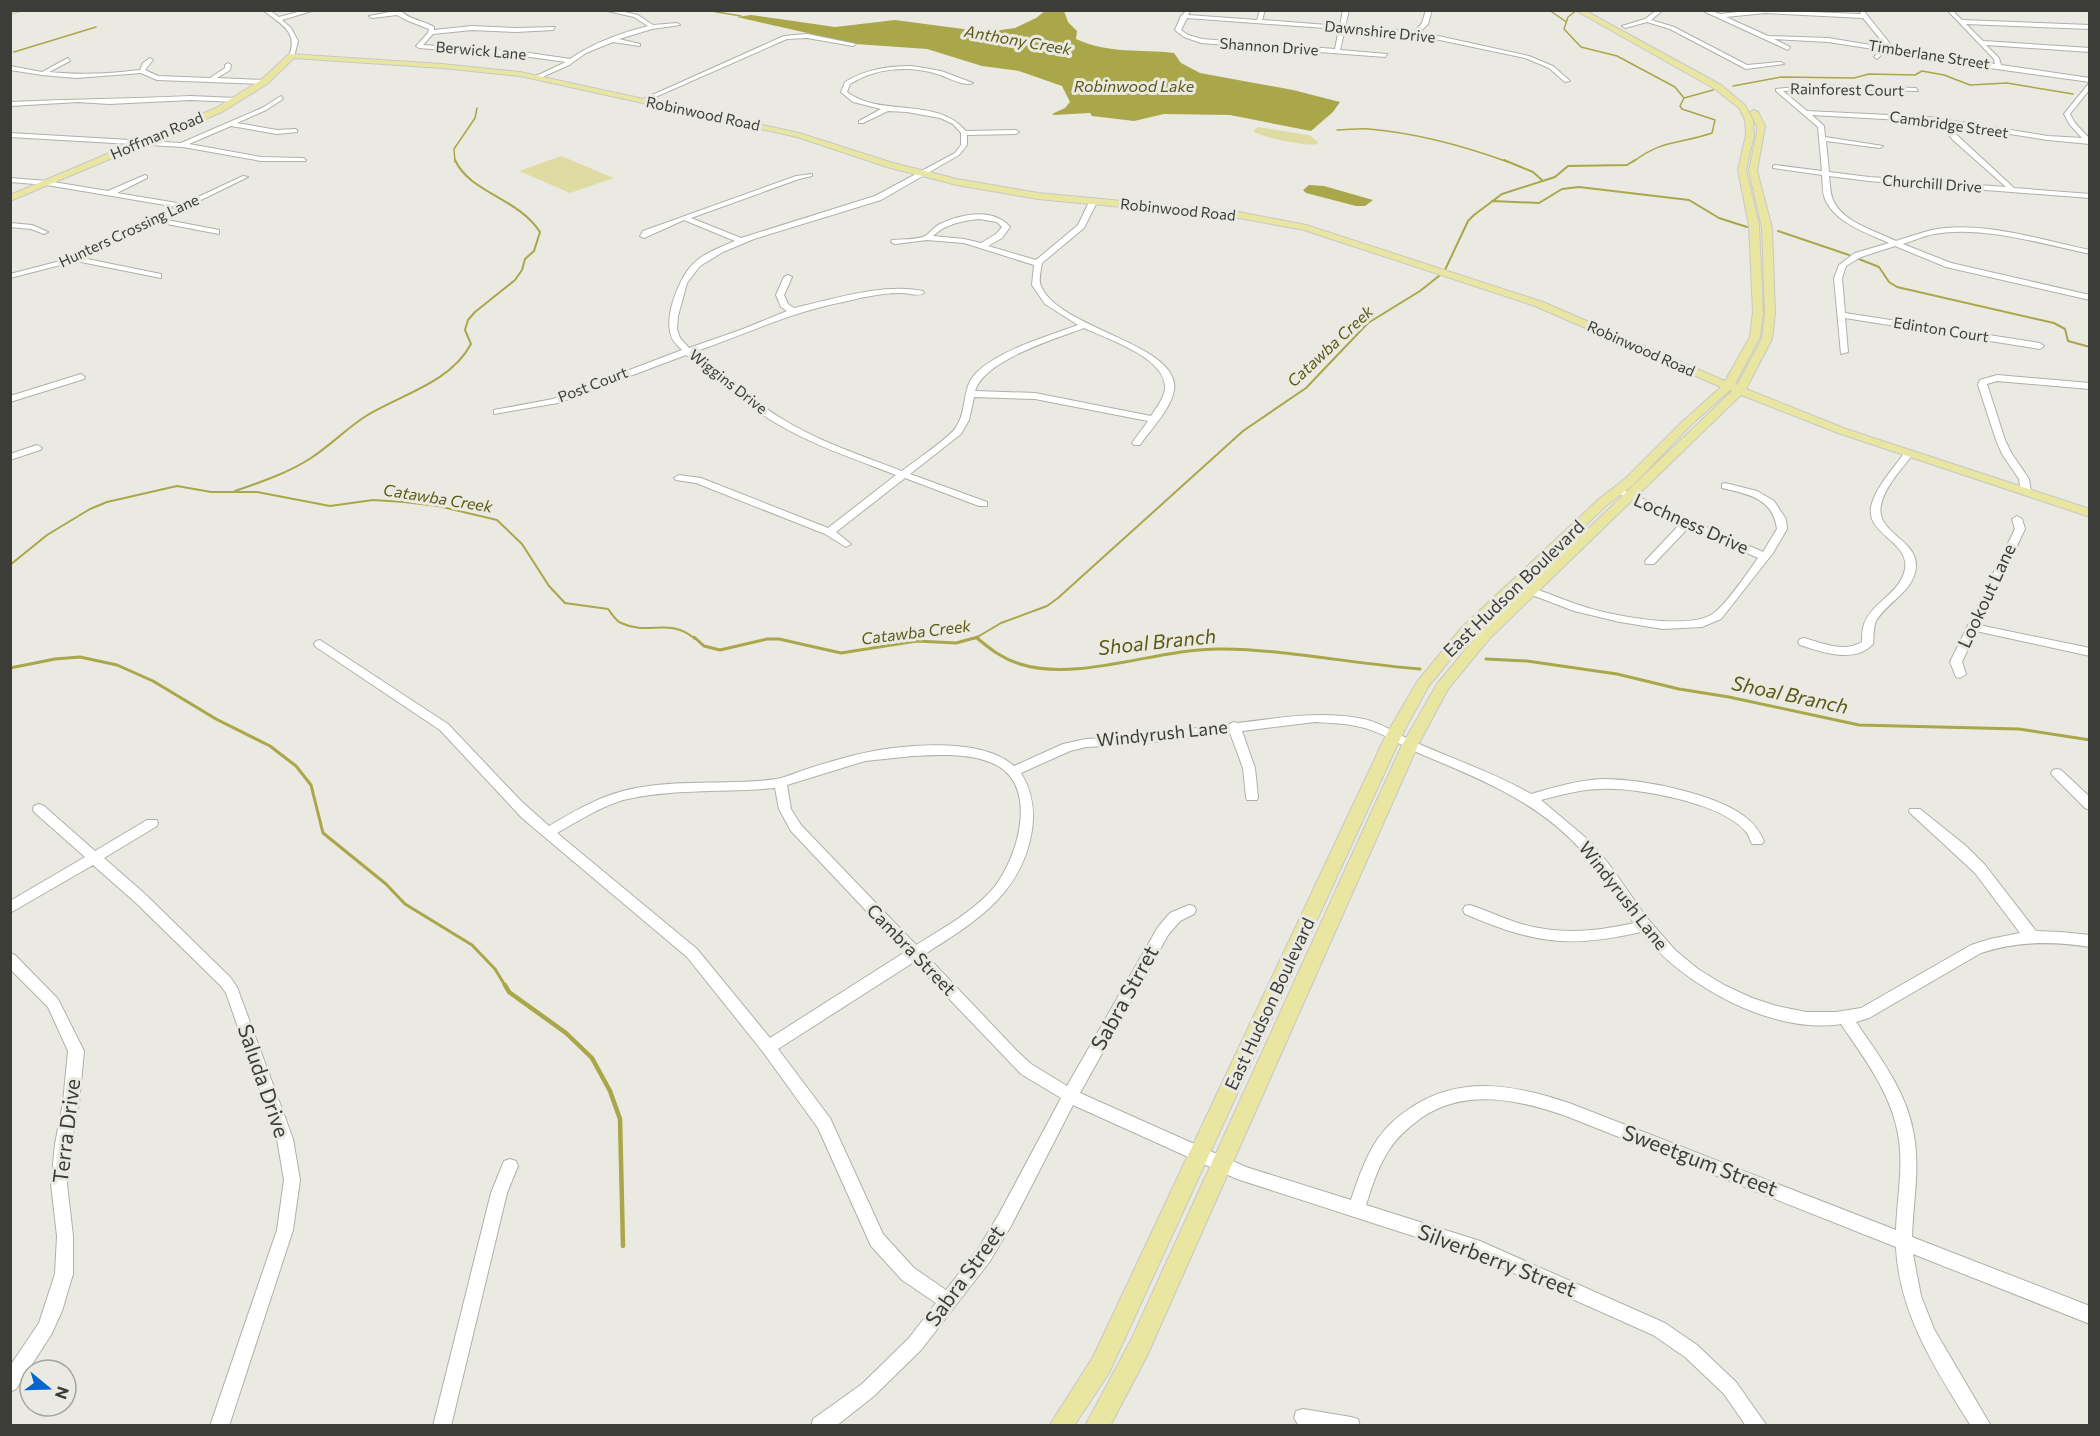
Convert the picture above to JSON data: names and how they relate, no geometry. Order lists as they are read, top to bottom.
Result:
{
  "streets": {
    "main road": ["Robinwood Road", "Hoffman Road", "East Hudson Boulevard"],
    "street": [
      "Dawnshire Drive",
      "Shannon Drive",
      "Berwick Lane",
      "Timberlane Street",
      "Rainforest Court",
      "Cambridge Street",
      "Churchill Drive",
      "Hunters Crossing Lane",
      "Edinton Court",
      "Wiggins Drive",
      "Post Court",
      "Lochness Drive",
      "Lookout Lane",
      "Windyrush Lane",
      "Cambra Street",
      "Sabra Strret",
      "Saluda Drive",
      "Terra Drive",
      "Sweetgum Street",
      "Silverberry Street",
      "Sabra Street"
    ]
  },
  "crossings": [
    ["Dawnshire Drive", "Shannon Drive"],
    ["Rainforest Court", "Cambridge Street"],
    ["Robinwood Road", "Hoffman Road"],
    ["Robinwood Road", "Wiggins Drive"],
    ["Robinwood Road", "East Hudson Boulevard"],
    ["Wiggins Drive", "Post Court"],
    ["Lochness Drive", "East Hudson Boulevard"],
    ["East Hudson Boulevard", "Windyrush Lane"],
    ["East Hudson Boulevard", "Cambra Street"],
    ["East Hudson Boulevard", "Silverberry Street"],
    ["Cambra Street", "Sabra Strret"],
    ["Cambra Street", "Silverberry Street"],
    ["Cambra Street", "Sabra Street"],
    ["Sabra Strret", "Sabra Street"],
    ["Sweetgum Street", "Silverberry Street"]
  ],
  "water": [
    "Anthony Creek",
    "Robinwood Lake",
    "Catawba Creek",
    "Shoal Branch"
  ],
  "north": "right"
}
